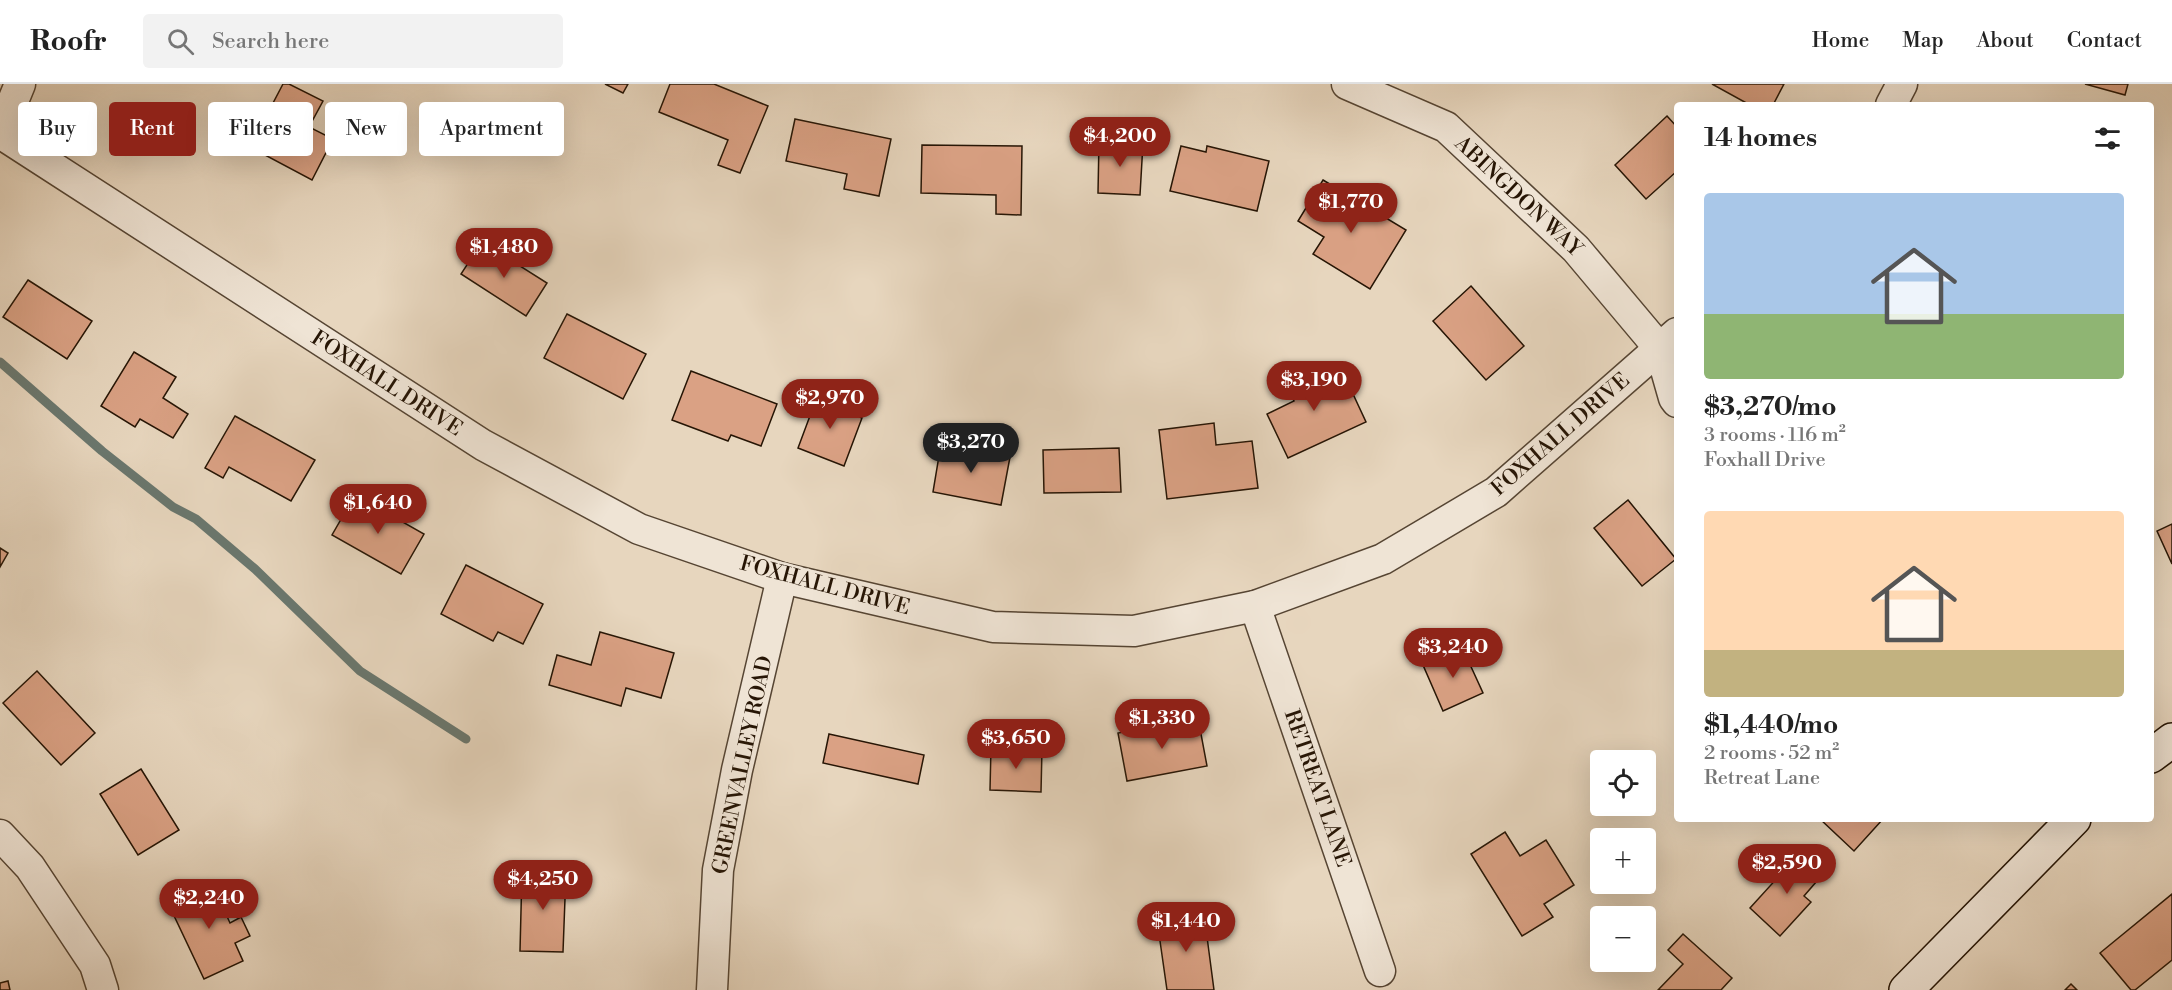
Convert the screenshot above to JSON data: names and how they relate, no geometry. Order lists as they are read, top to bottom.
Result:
{
  "streets": {
    "street": [
      "ABINGDON WAY",
      "FOXHALL DRIVE",
      "GREENVALLEY ROAD",
      "RETREAT LANE"
    ]
  },
  "crossings": [
    ["ABINGDON WAY", "FOXHALL DRIVE"],
    ["FOXHALL DRIVE", "GREENVALLEY ROAD"],
    ["FOXHALL DRIVE", "RETREAT LANE"]
  ],
  "page": {
    "header": "Roofr",
    "search": "Search here",
    "nav": [
      "Home",
      "Map",
      "About",
      "Contact"
    ],
    "chip": [
      "Buy",
      "Rent",
      "Filters",
      "New",
      "Apartment"
    ],
    "heading": "14 homes",
    "price": [
      "$4,200",
      "$1,770",
      "$1,480",
      "$3,190",
      "$2,970",
      "$3,270",
      "$1,640",
      "$3,240",
      "$1,330",
      "$3,650",
      "$2,590",
      "$4,250",
      "$2,240",
      "$1,440"
    ],
    "list": [
      {
        "name": "$3,270/mo",
        "note": "3 rooms · 116 m² · Foxhall Drive"
      },
      {
        "name": "$1,440/mo",
        "note": "2 rooms · 52 m² · Retreat Lane"
      }
    ],
    "map_buttons": ["+", "−"]
  }
}
